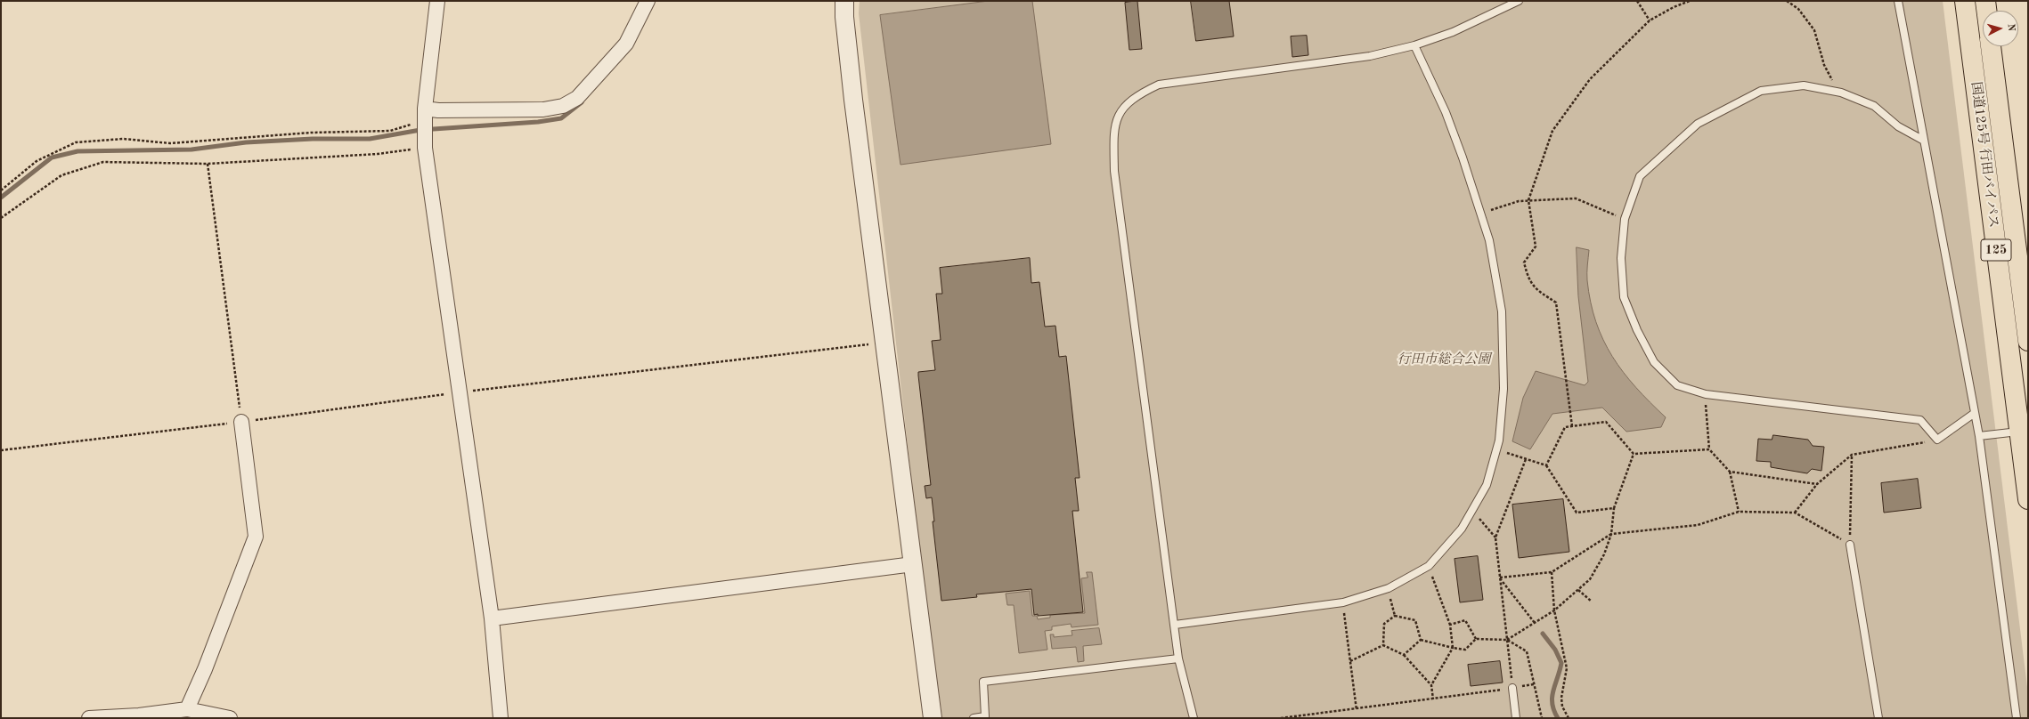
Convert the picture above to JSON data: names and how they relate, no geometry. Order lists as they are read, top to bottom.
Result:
{
  "streets": {
    "highway": ["国道125号 行田バイパス", "125"]
  },
  "parks": ["行田市総合公園"],
  "north": "right"
}
